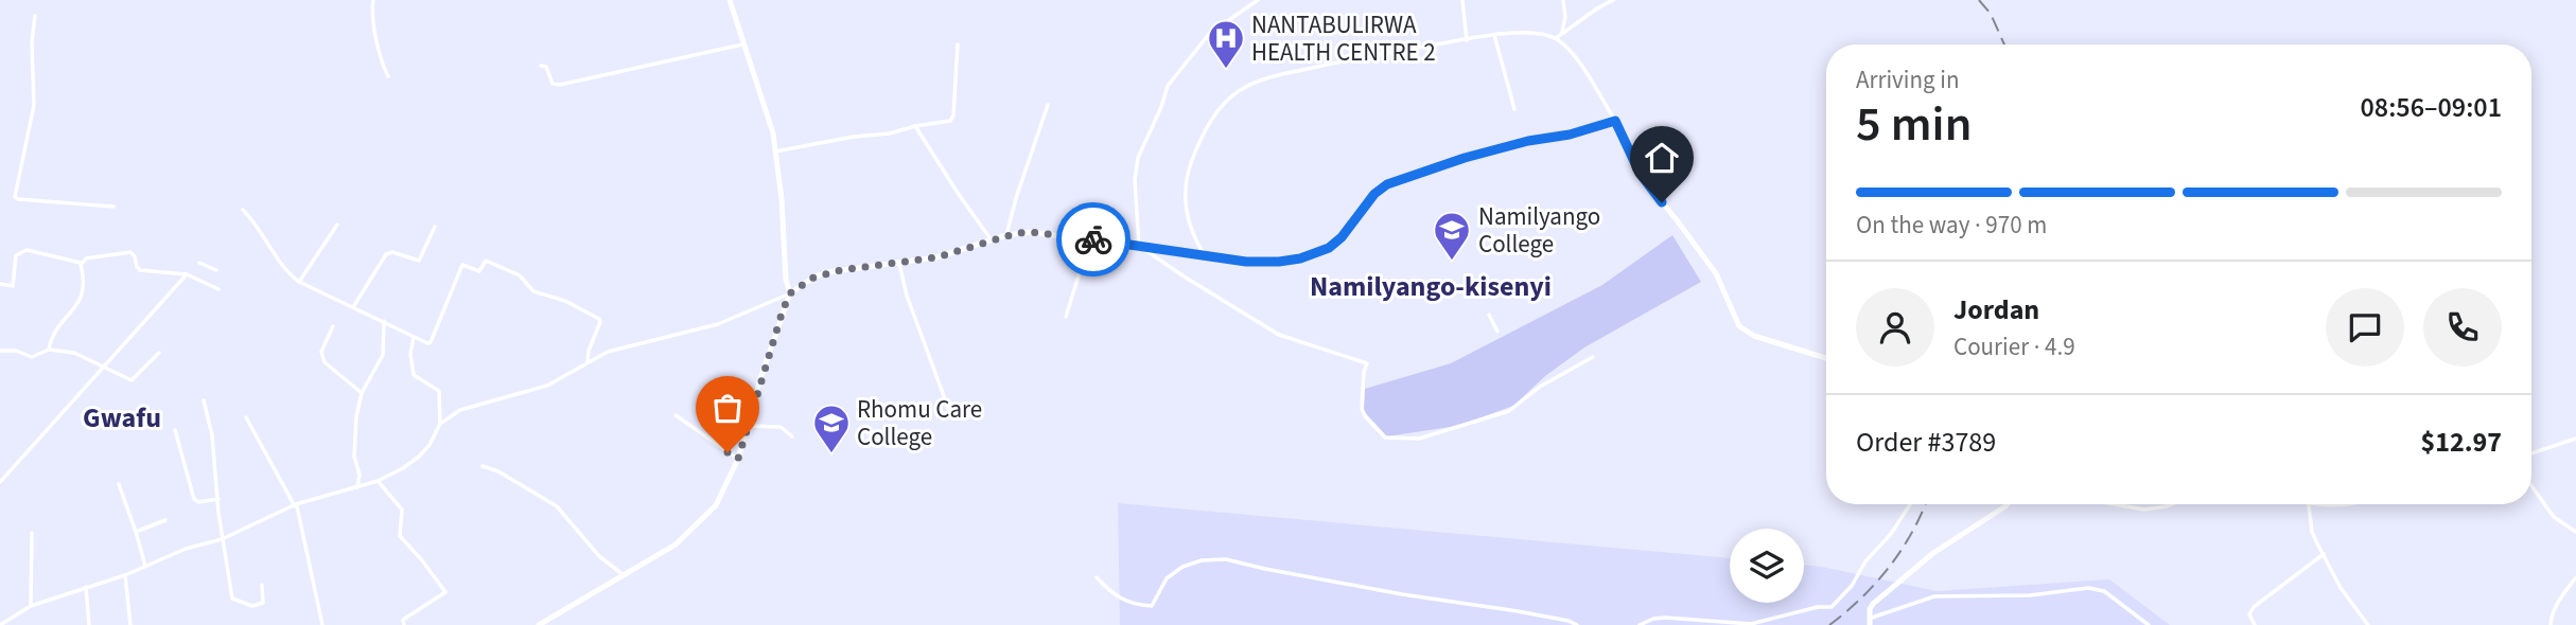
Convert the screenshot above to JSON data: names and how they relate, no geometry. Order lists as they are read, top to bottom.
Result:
{
  "districts": ["Namilyango-kisenyi", "Gwafu"],
  "places": {
    "hospital": ["NANTABULIRWA HEALTH CENTRE 2"],
    "school or university": ["Namilyango College", "Rhomu Care College"]
  },
  "page": {
    "heading": ["5 min", "Arriving in", "08:56–09:01"],
    "panel": [
      "Jordan",
      "Courier · 4.9",
      "Order #3789",
      "$12.97"
    ],
    "bar": "On the way · 970 m"
  }
}
